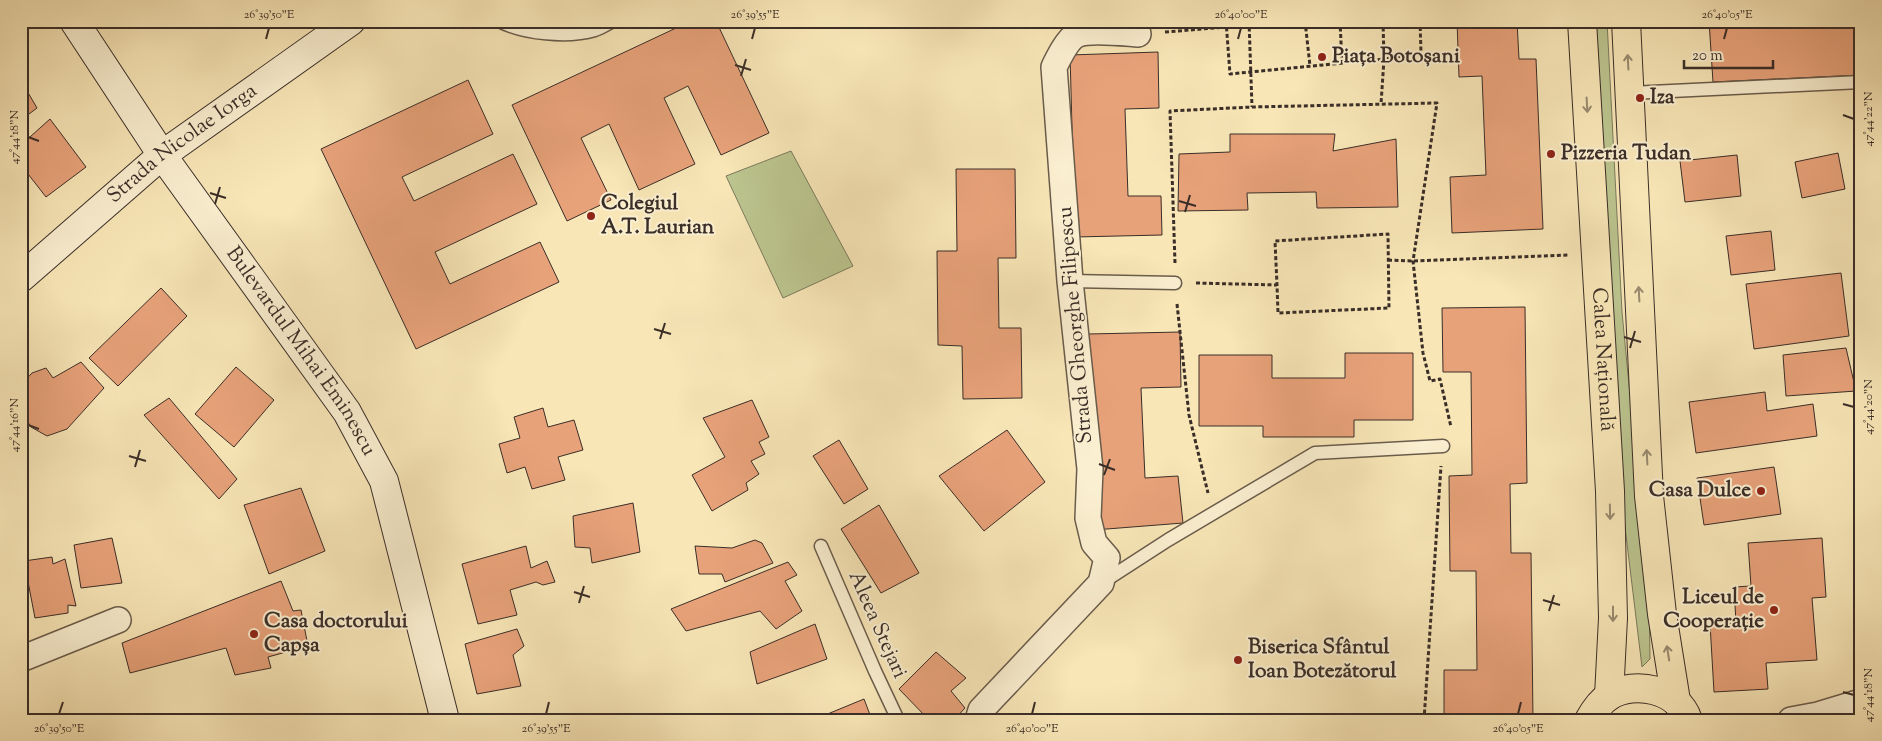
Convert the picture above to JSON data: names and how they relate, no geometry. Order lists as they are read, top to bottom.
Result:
{
  "streets": {
    "main road": ["Strada Nicolae Iorga", "Bulevardul Mihai Eminescu", "Calea Națională"],
    "street": ["Strada Gheorghe Filipescu"],
    "lane": ["Aleea Stejari"]
  },
  "crossings": [
    ["Strada Nicolae Iorga", "Bulevardul Mihai Eminescu"]
  ],
  "places": [
    "Piața Botoșani",
    "Iza",
    "Pizzeria Tudan",
    "Colegiul A.T. Laurian",
    "Casa Dulce",
    "Liceul de Cooperație",
    "Casa doctorului Capșa",
    "Biserica Sfântul Ioan Botezătorul"
  ],
  "scale_bar": "20 m",
  "coordinates": [
    "26°39'50\"E",
    "26°39'55\"E",
    "26°40'00\"E",
    "26°40'05\"E",
    "47°44'22\"N",
    "47°44'18\"N",
    "47°44'20\"N",
    "47°44'16\"N"
  ]
}
